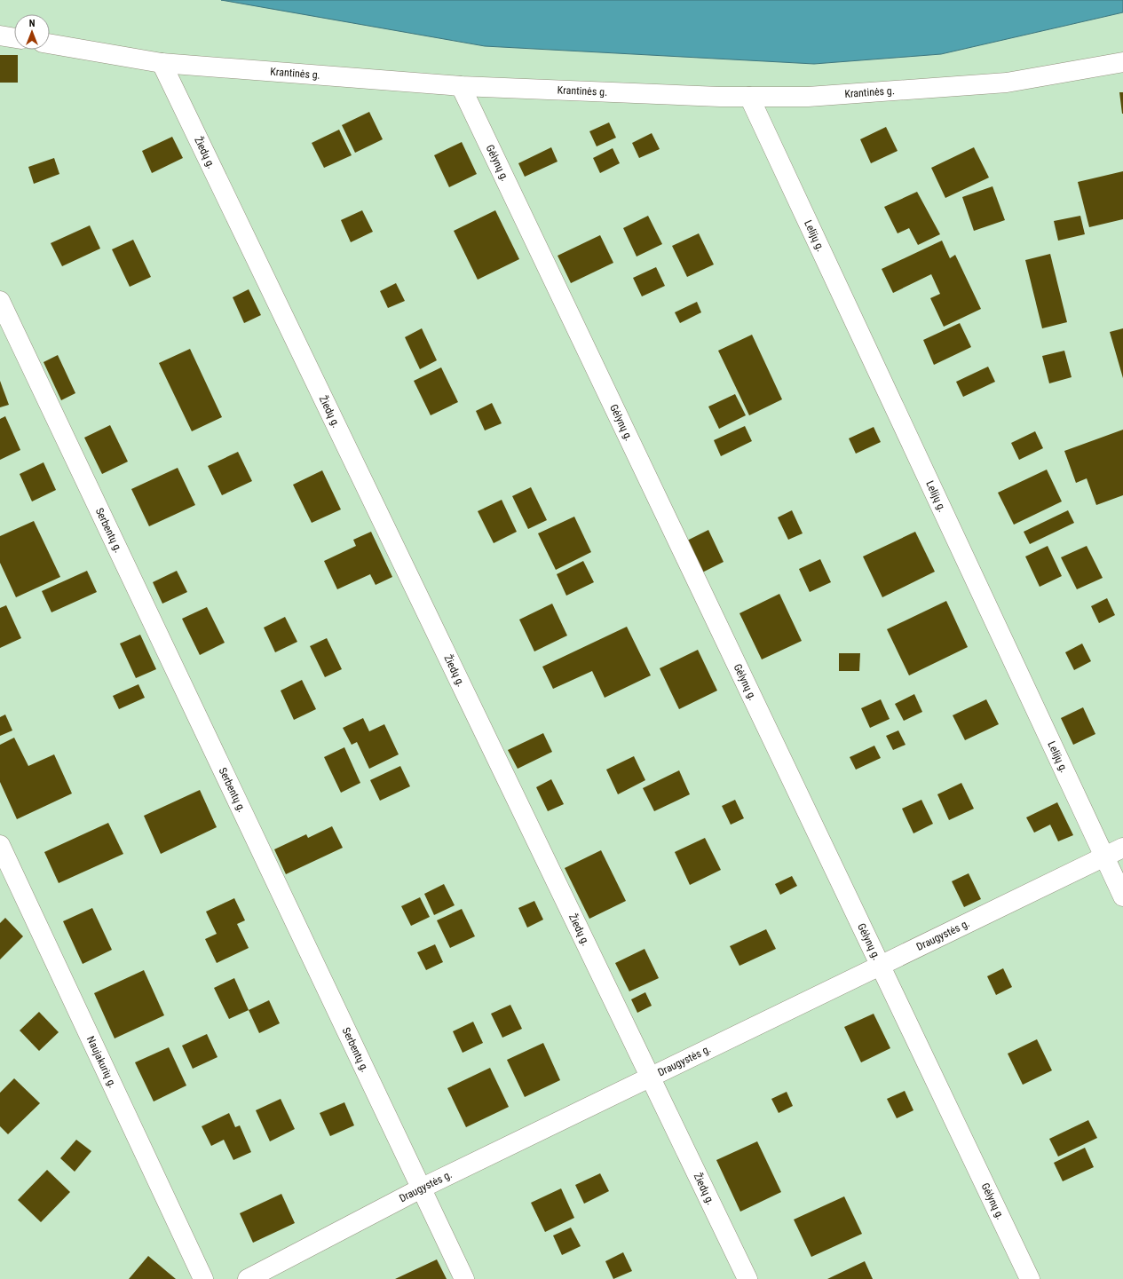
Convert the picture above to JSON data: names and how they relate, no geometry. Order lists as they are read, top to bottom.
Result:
{
  "streets": {
    "street": [
      "Krantinės g.",
      "Žiedų g.",
      "Gėlynų g.",
      "Lelijų g.",
      "Serbentų g.",
      "Draugystės g.",
      "Naujakurių g."
    ]
  },
  "crossings": [
    ["Krantinės g.", "Žiedų g."],
    ["Krantinės g.", "Gėlynų g."],
    ["Krantinės g.", "Lelijų g."],
    ["Žiedų g.", "Draugystės g."],
    ["Gėlynų g.", "Draugystės g."],
    ["Lelijų g.", "Draugystės g."],
    ["Serbentų g.", "Draugystės g."]
  ],
  "north": "top"
}
